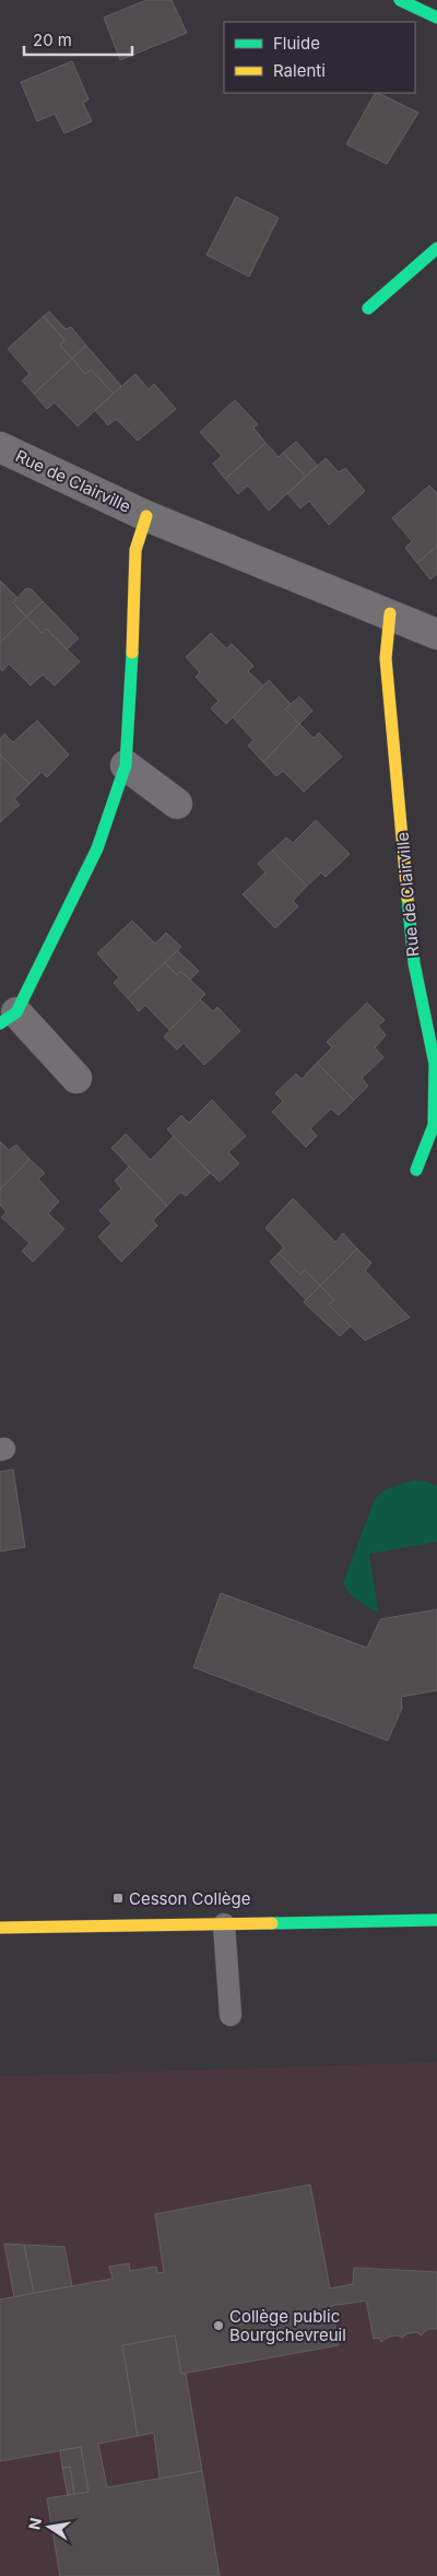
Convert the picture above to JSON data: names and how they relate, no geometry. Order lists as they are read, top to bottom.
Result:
{
  "streets": {
    "street": ["Rue de Clairville"]
  },
  "places": {
    "transit": ["Cesson Collège"],
    "other": ["Collège public Bourgchevreuil"]
  },
  "legend": ["Fluide", "Ralenti"],
  "scale_bar": "20 m",
  "north": "left"
}
